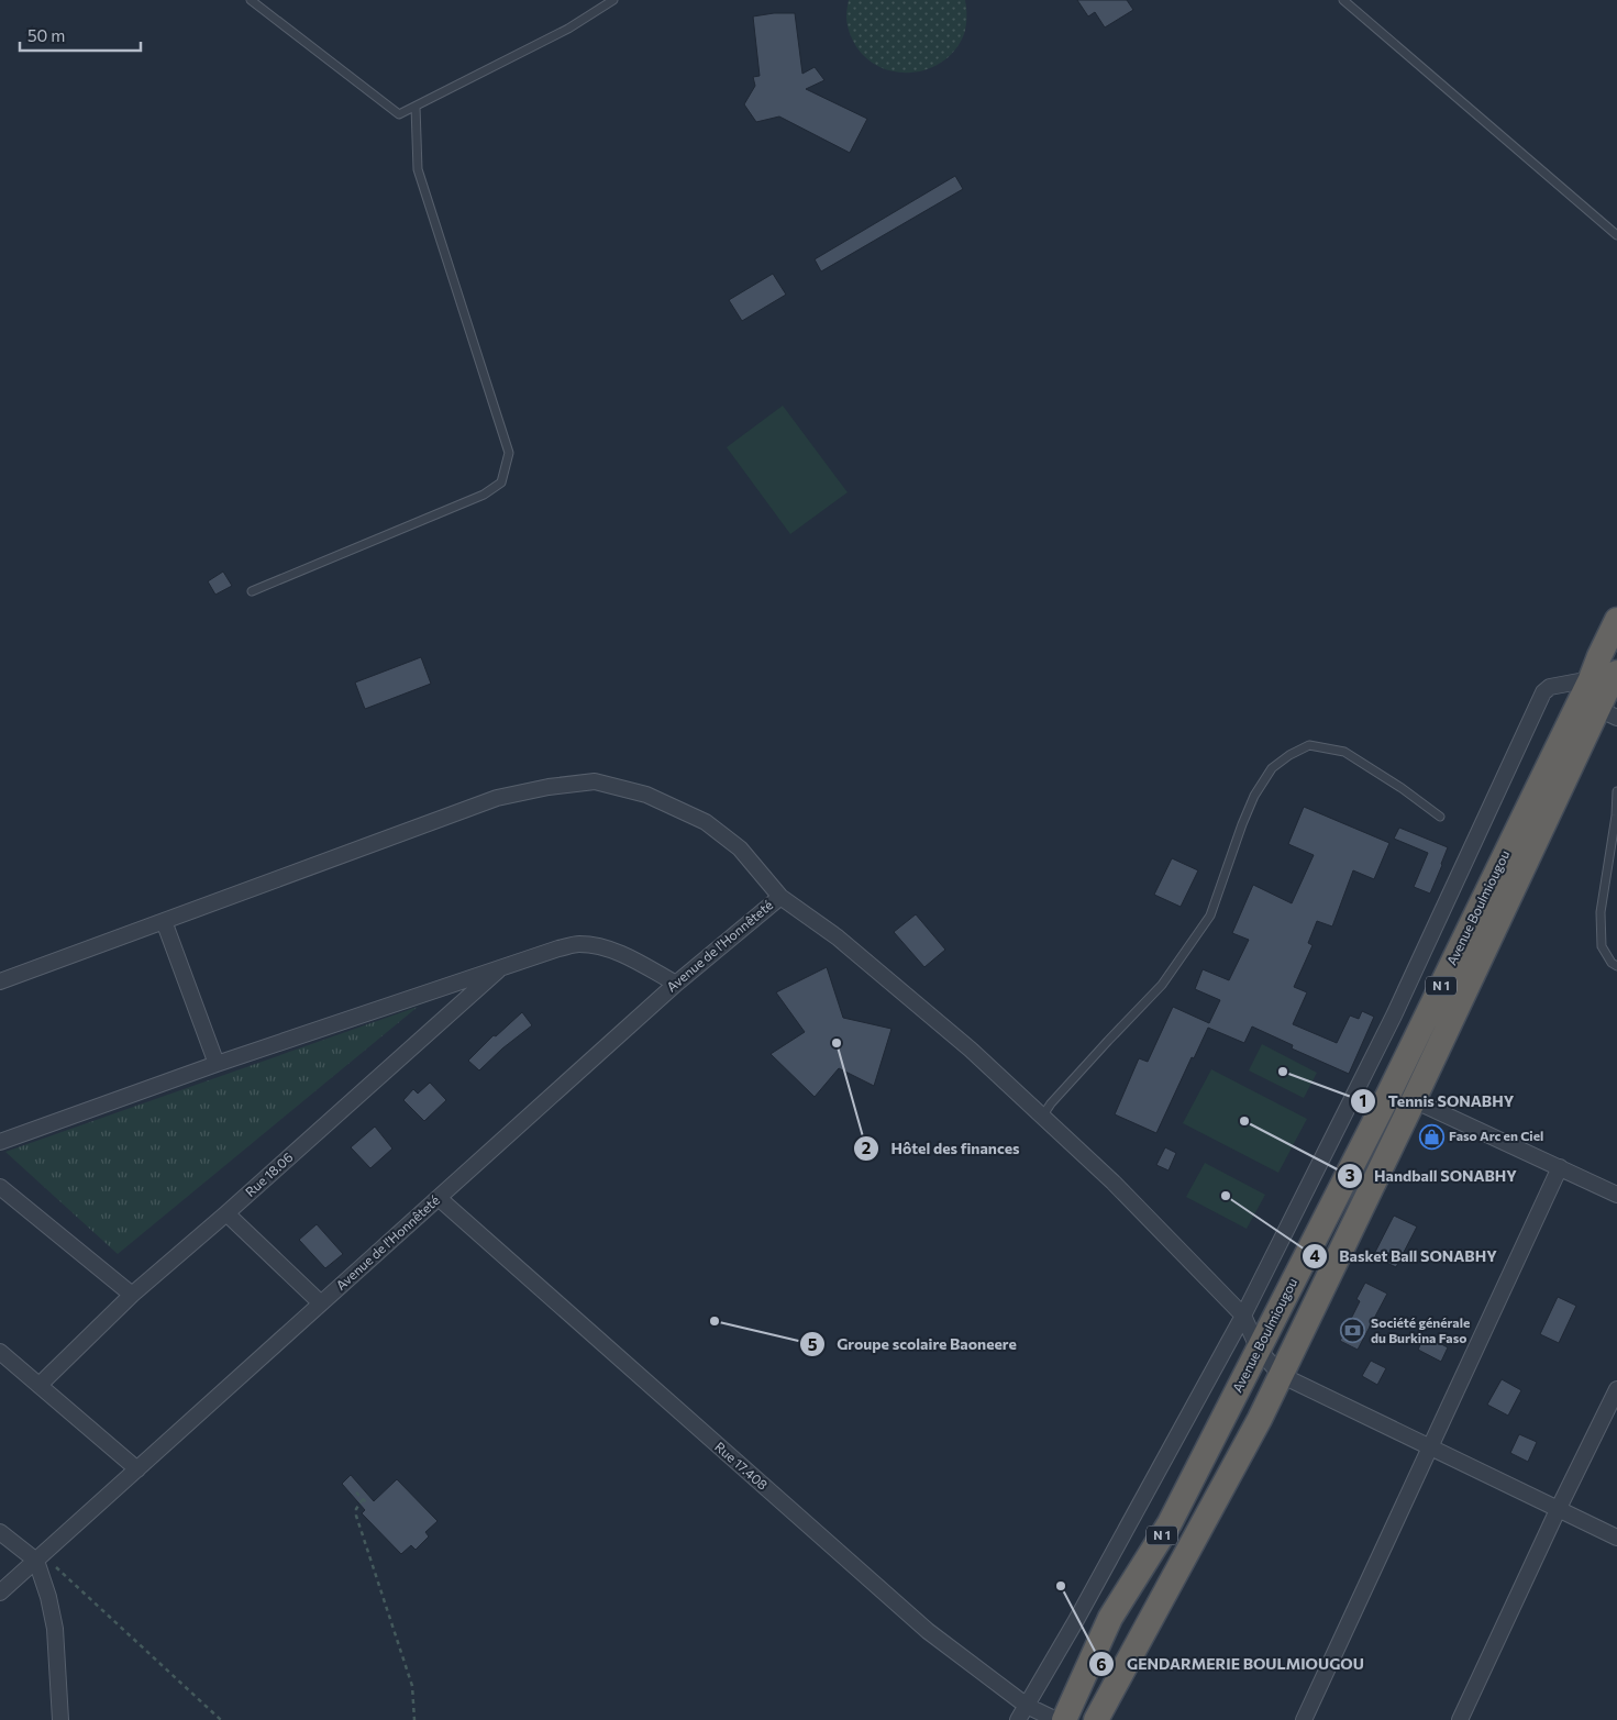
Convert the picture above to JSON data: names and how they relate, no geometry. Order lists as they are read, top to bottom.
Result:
{
  "streets": {
    "highway": ["Avenue Boulmiougou", "N 1"],
    "street": ["Avenue de l'Honnêteté", "Rue 18.06", "Rue 17.408"]
  },
  "crossings": [
    ["Avenue de l'Honnêteté", "Rue 17.408"]
  ],
  "places": {
    "other": [
      "Hôtel des finances",
      "Tennis SONABHY",
      "Handball SONABHY",
      "Basket Ball SONABHY",
      "Groupe scolaire Baoneere",
      "GENDARMERIE BOULMIOUGOU"
    ],
    "shop": ["Faso Arc en Ciel"],
    "bank": ["Société générale du Burkina Faso"]
  },
  "scale_bar": "50 m"
}
